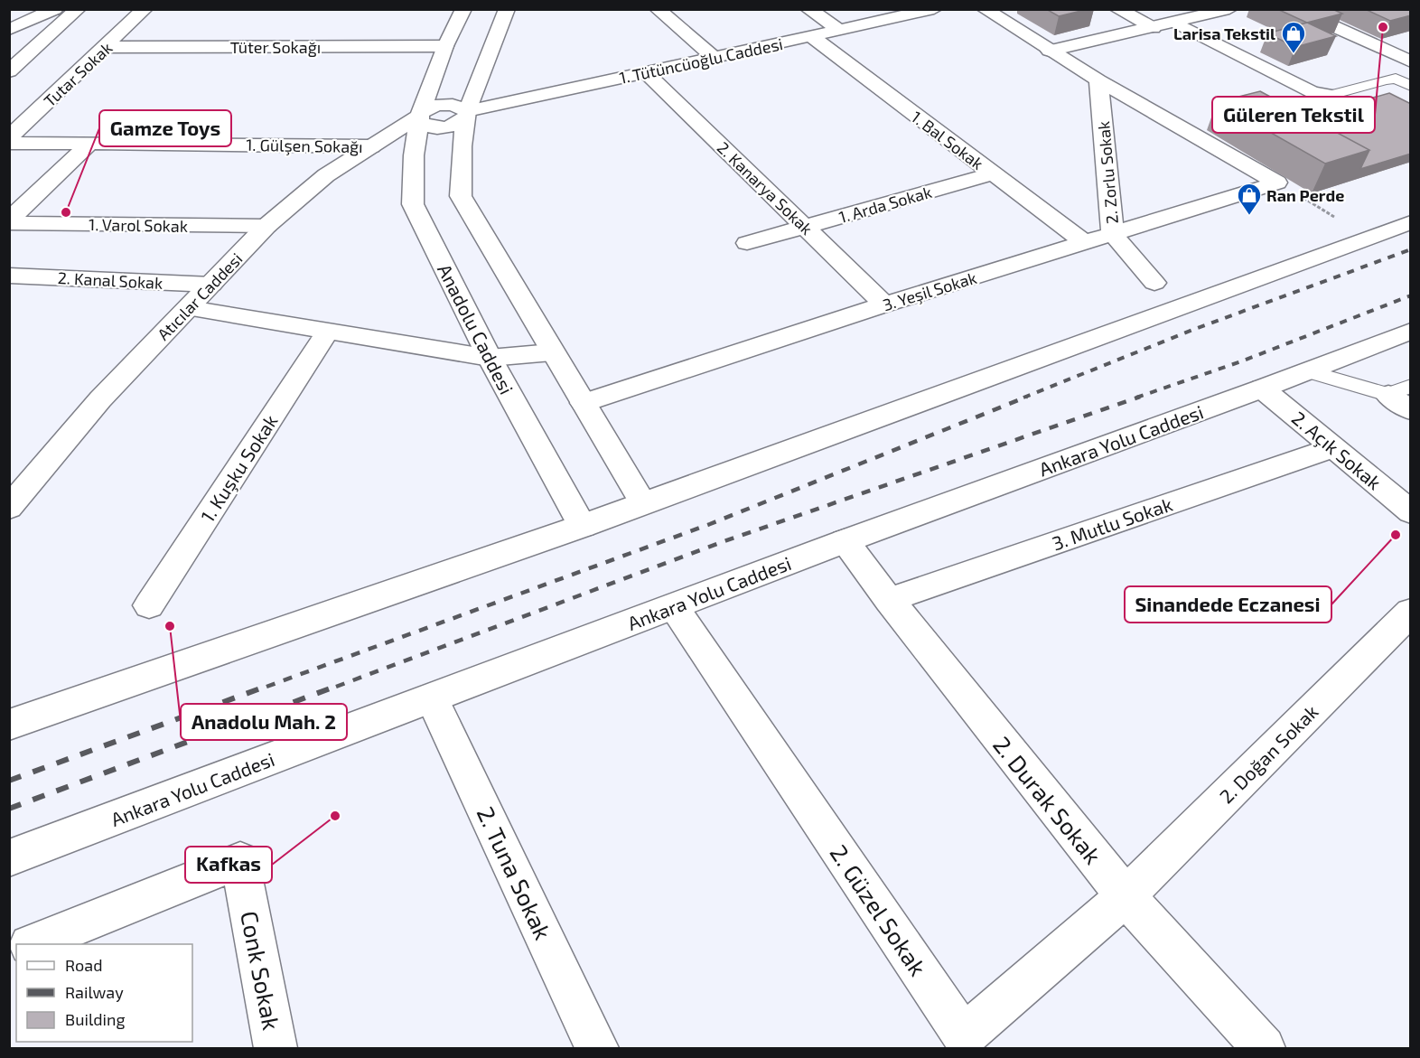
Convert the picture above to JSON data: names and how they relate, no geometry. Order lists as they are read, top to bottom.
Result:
{
  "streets": {
    "main road": [
      "Tüter Sokağı",
      "1. Tütüncüoğlu Caddesi",
      "Tutar Sokak",
      "1. Bal Sokak",
      "1. Gülşen Sokağı",
      "2. Zorlu Sokak",
      "2. Kanarya Sokak",
      "1. Arda Sokak",
      "1. Varol Sokak",
      "2. Kanal Sokak",
      "3. Yeşil Sokak",
      "Atıcılar Caddesi",
      "Anadolu Caddesi",
      "Ankara Yolu Caddesi",
      "2. Açık Sokak",
      "1. Kuşku Sokak",
      "3. Mutlu Sokak",
      "2. Doğan Sokak",
      "2. Durak Sokak",
      "2. Tuna Sokak",
      "2. Güzel Sokak",
      "Conk Sokak"
    ]
  },
  "crossings": [
    ["Tüter Sokağı", "Tutar Sokak"],
    ["1. Tütüncüoğlu Caddesi", "1. Bal Sokak"],
    ["1. Tütüncüoğlu Caddesi", "2. Kanarya Sokak"],
    ["1. Tütüncüoğlu Caddesi", "Atıcılar Caddesi"],
    ["1. Tütüncüoğlu Caddesi", "Anadolu Caddesi"],
    ["1. Bal Sokak", "1. Arda Sokak"],
    ["1. Bal Sokak", "3. Yeşil Sokak"],
    ["1. Gülşen Sokağı", "Atıcılar Caddesi"],
    ["2. Zorlu Sokak", "3. Yeşil Sokak"],
    ["2. Kanarya Sokak", "1. Arda Sokak"],
    ["2. Kanarya Sokak", "3. Yeşil Sokak"],
    ["1. Varol Sokak", "Atıcılar Caddesi"],
    ["2. Kanal Sokak", "Atıcılar Caddesi"],
    ["Atıcılar Caddesi", "Anadolu Caddesi"],
    ["Ankara Yolu Caddesi", "2. Açık Sokak"],
    ["Ankara Yolu Caddesi", "2. Durak Sokak"],
    ["Ankara Yolu Caddesi", "2. Tuna Sokak"],
    ["Ankara Yolu Caddesi", "2. Güzel Sokak"],
    ["2. Açık Sokak", "3. Mutlu Sokak"],
    ["3. Mutlu Sokak", "2. Durak Sokak"],
    ["2. Doğan Sokak", "2. Durak Sokak"],
    ["2. Doğan Sokak", "2. Güzel Sokak"],
    ["2. Durak Sokak", "2. Güzel Sokak"]
  ],
  "places": {
    "other": [
      "Güleren Tekstil",
      "Gamze Toys",
      "Sinandede Eczanesi",
      "Anadolu Mah. 2",
      "Kafkas"
    ],
    "shop": ["Larisa Tekstil", "Ran Perde"]
  },
  "legend": ["Road", "Railway", "Building"]
}
